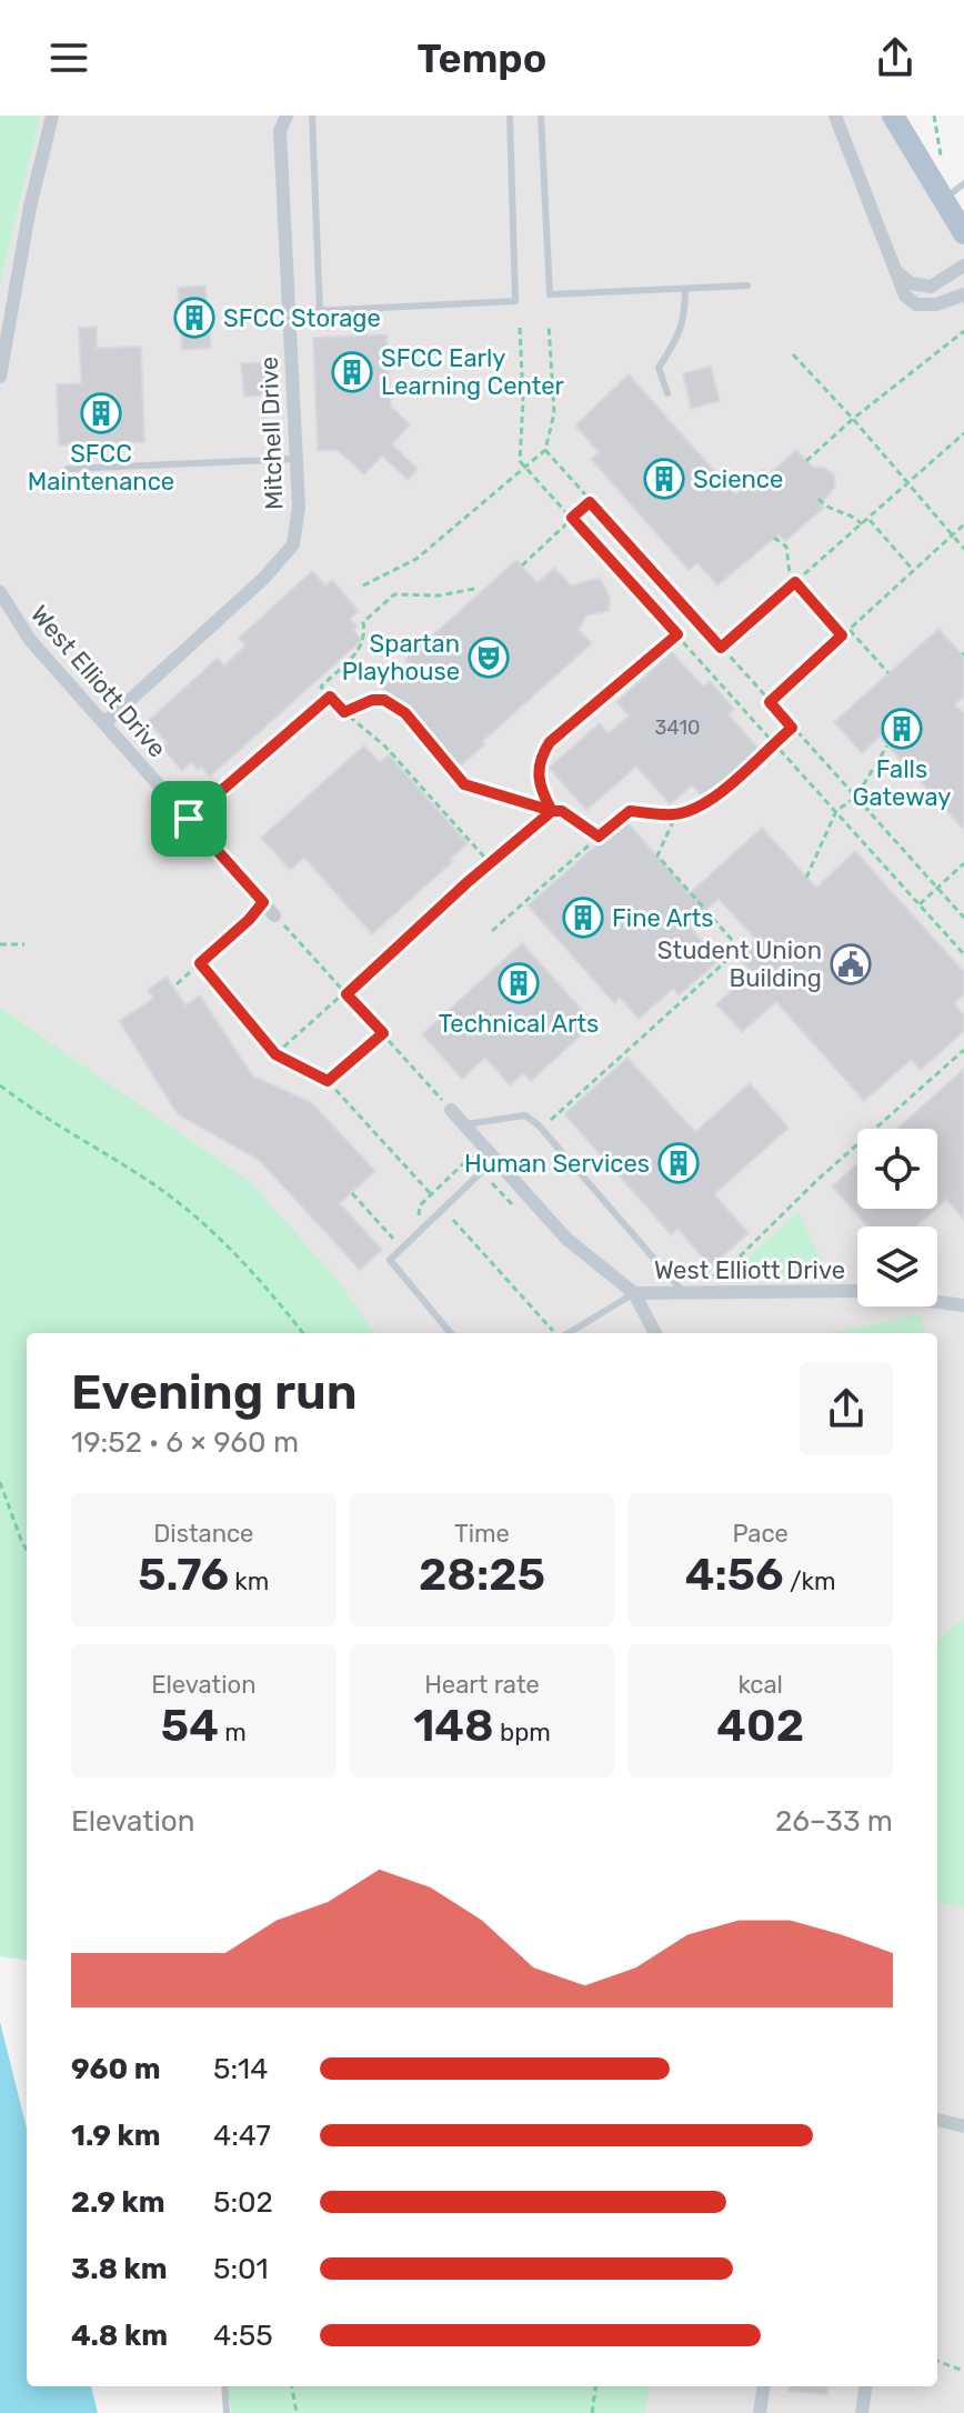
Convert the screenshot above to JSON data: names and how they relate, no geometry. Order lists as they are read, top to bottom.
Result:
{
  "streets": {
    "street": ["Mitchell Drive", "West Elliott Drive"]
  },
  "crossings": [
    ["Mitchell Drive", "West Elliott Drive"]
  ],
  "places": {
    "building": [
      "SFCC Storage",
      "SFCC Early Learning Center",
      "SFCC Maintenance",
      "Science",
      "Falls Gateway",
      "Fine Arts",
      "Technical Arts",
      "Human Services"
    ],
    "theatre": ["Spartan Playhouse"],
    "public building": ["Student Union Building"]
  },
  "house_numbers": ["3410"],
  "page": {
    "header": "Tempo",
    "heading": ["Evening run", "19:52 · 6 × 960 m"],
    "stats": [
      ["Distance", "5.76 km"],
      ["Time", "28:25"],
      ["Pace", "4:56 /km"],
      ["Elevation", "54 m"],
      ["Heart rate", "148 bpm"],
      ["kcal", "402"]
    ],
    "chart": ["Elevation", "26–33 m"],
    "list": [
      {
        "name": "960 m",
        "note": "5:14"
      },
      {
        "name": "1.9 km",
        "note": "4:47"
      },
      {
        "name": "2.9 km",
        "note": "5:02"
      },
      {
        "name": "3.8 km",
        "note": "5:01"
      },
      {
        "name": "4.8 km",
        "note": "4:55"
      }
    ]
  }
}
